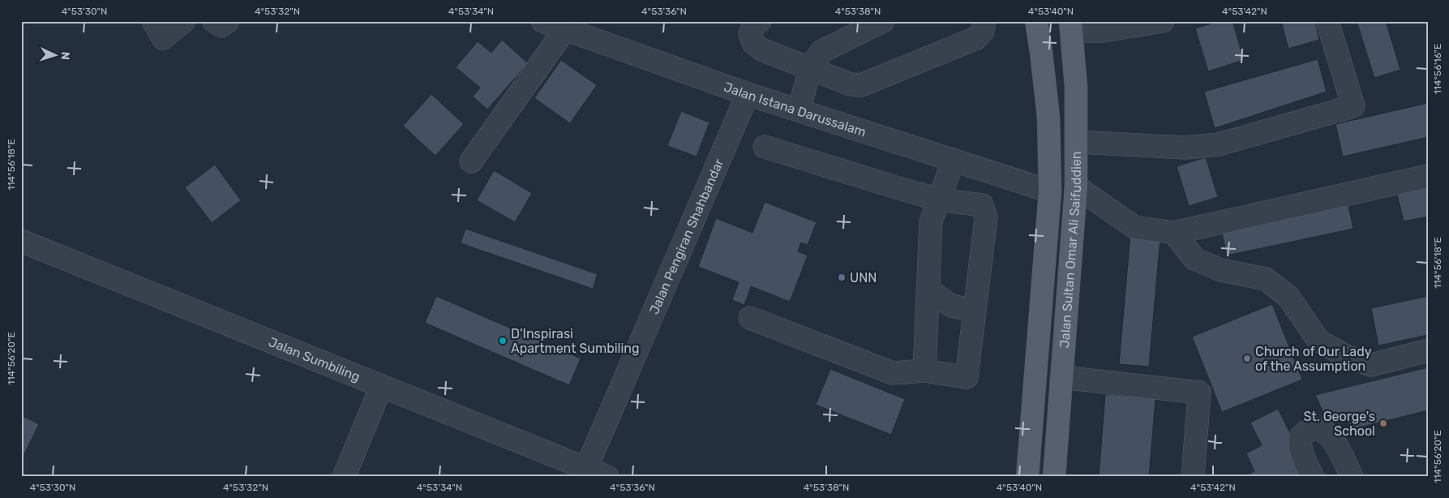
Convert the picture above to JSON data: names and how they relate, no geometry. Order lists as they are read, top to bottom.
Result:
{
  "streets": {
    "main road": ["Jalan Sultan Omar Ali Saifuddien"],
    "street": ["Jalan Istana Darussalam", "Jalan Pengiran Shahbandar", "Jalan Sumbiling"]
  },
  "crossings": [
    ["Jalan Istana Darussalam", "Jalan Pengiran Shahbandar"],
    ["Jalan Istana Darussalam", "Jalan Sultan Omar Ali Saifuddien"],
    ["Jalan Pengiran Shahbandar", "Jalan Sumbiling"]
  ],
  "places": [
    "UNN",
    "D'Inspirasi Apartment Sumbiling",
    "Church of Our Lady of the Assumption",
    "St. George's School"
  ],
  "north": "right",
  "coordinates": [
    "4°53'30\"N",
    "4°53'32\"N",
    "4°53'34\"N",
    "4°53'36\"N",
    "4°53'38\"N",
    "4°53'40\"N",
    "4°53'42\"N",
    "114°56'16\"E",
    "114°56'18\"E",
    "114°56'20\"E"
  ]
}
